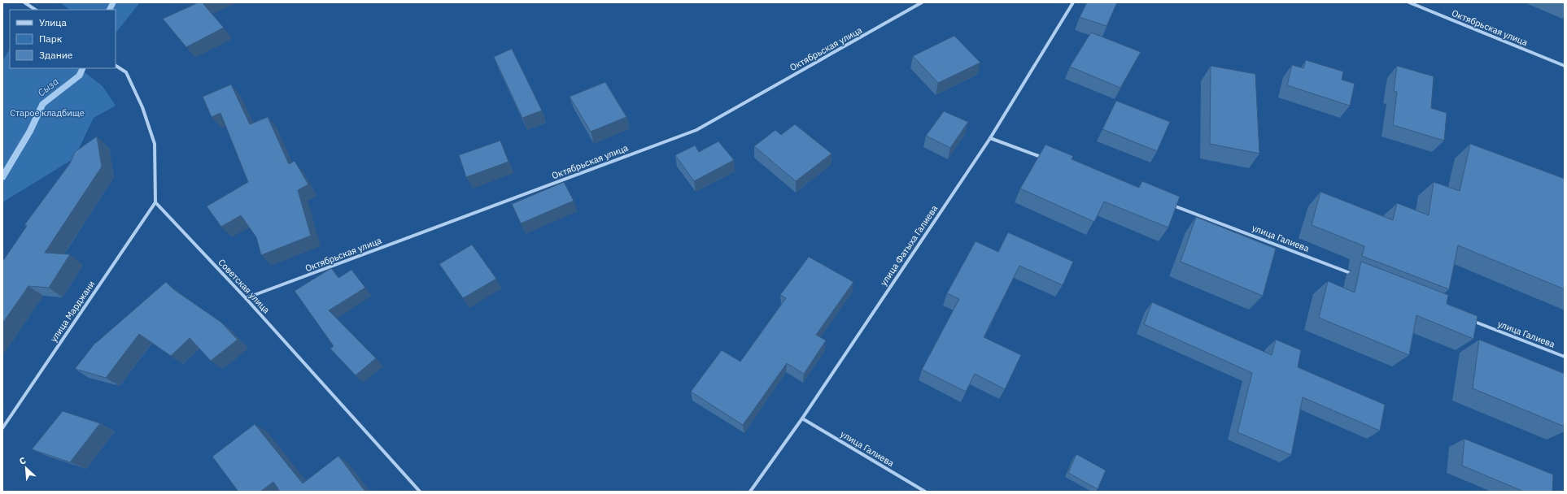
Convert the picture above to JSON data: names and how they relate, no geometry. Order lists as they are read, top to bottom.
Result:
{
  "streets": {
    "street": [
      "Октябрьская улица",
      "улица Галиева",
      "улица Фатыха Галиева",
      "Советская улица",
      "улица Марджани"
    ]
  },
  "crossings": [
    ["Октябрьская улица", "Советская улица"],
    ["улица Галиева", "улица Фатыха Галиева"],
    ["Советская улица", "улица Марджани"]
  ],
  "water": ["Сыза"],
  "parks": ["Старое кладбище"],
  "legend": ["Улица", "Парк", "Здание"],
  "north": "top left"
}
